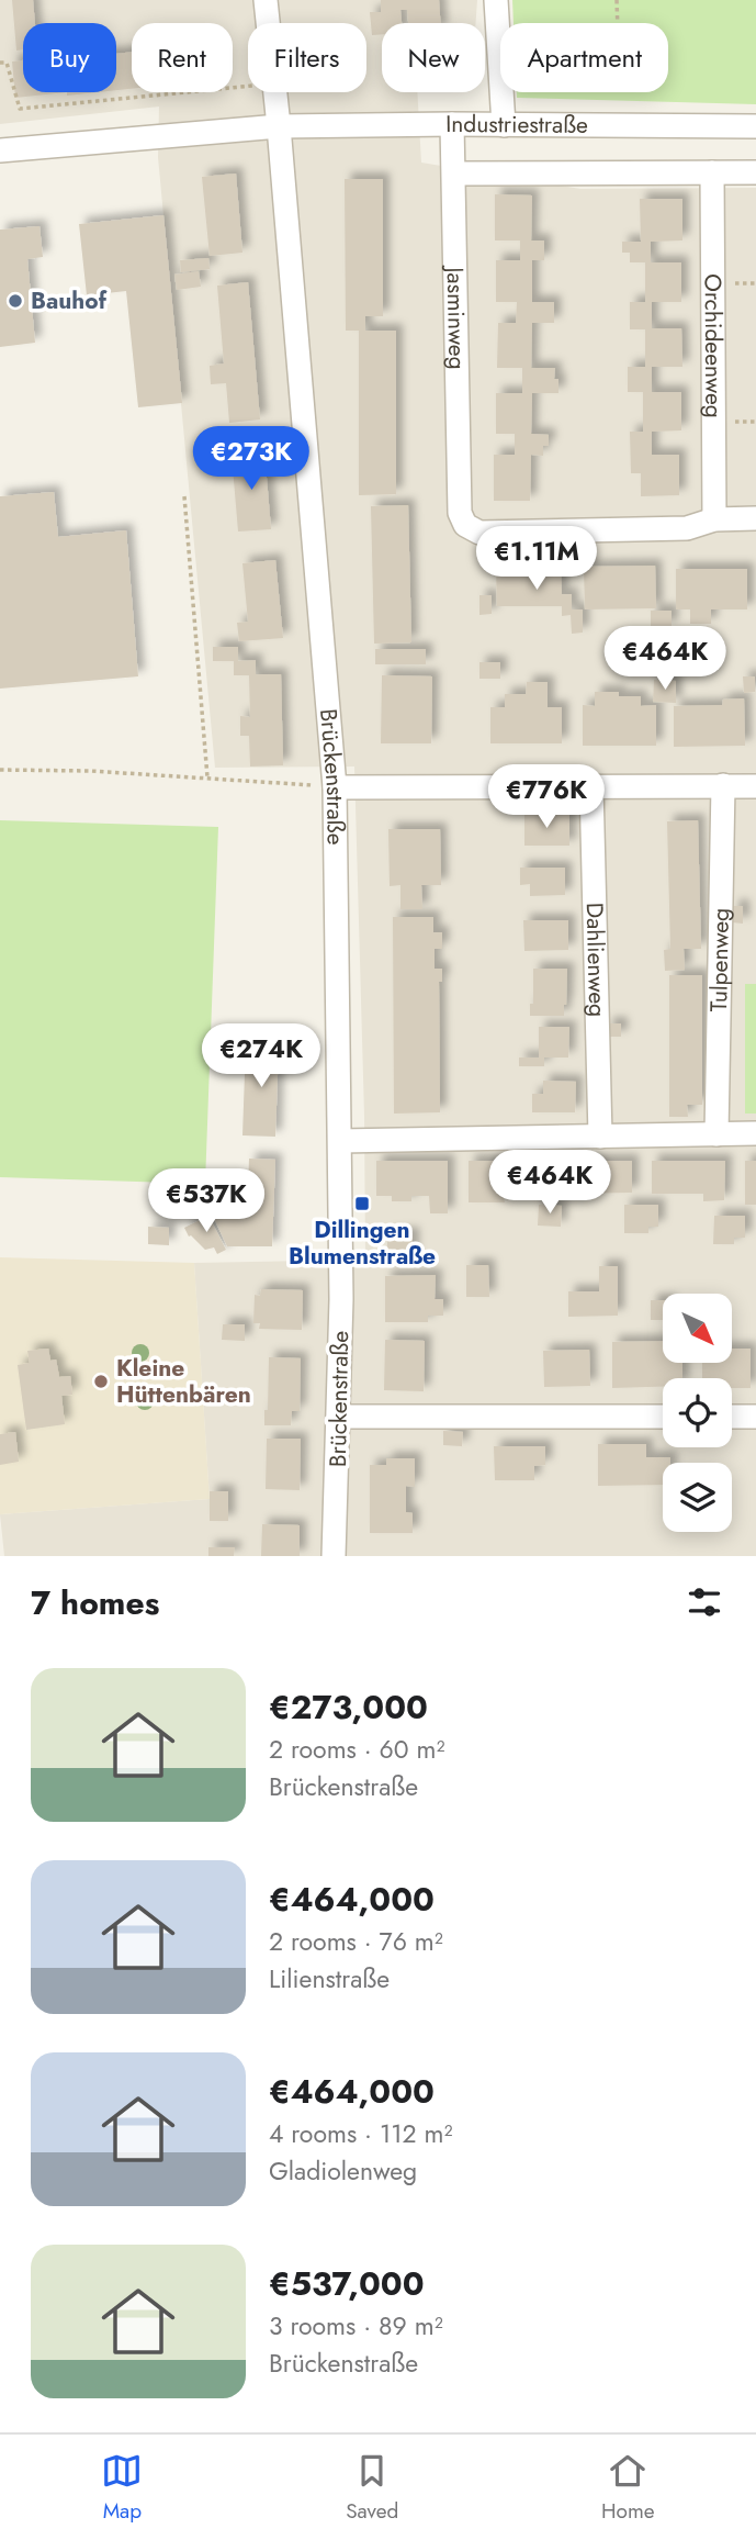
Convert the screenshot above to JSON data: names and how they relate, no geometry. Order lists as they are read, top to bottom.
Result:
{
  "streets": {
    "street": [
      "Industriestraße",
      "Jasminweg",
      "Orchideenweg",
      "Brückenstraße",
      "Tulpenweg",
      "Dahlienweg"
    ]
  },
  "crossings": [
    ["Industriestraße", "Jasminweg"],
    ["Industriestraße", "Brückenstraße"],
    ["Jasminweg", "Orchideenweg"]
  ],
  "places": {
    "other": ["Bauhof", "Kleine Hüttenbären"],
    "transit": ["Dillingen Blumenstraße"]
  },
  "north": "bottom right",
  "page": {
    "chip": [
      "Buy",
      "Rent",
      "Filters",
      "New",
      "Apartment"
    ],
    "price": [
      "€273K",
      "€1.11M",
      "€464K",
      "€776K",
      "€274K",
      "€464K",
      "€537K"
    ],
    "heading": "7 homes",
    "list": [
      {
        "name": "€273,000",
        "note": "2 rooms · 60 m² · Brückenstraße"
      },
      {
        "name": "€464,000",
        "note": "2 rooms · 76 m² · Lilienstraße"
      },
      {
        "name": "€464,000",
        "note": "4 rooms · 112 m² · Gladiolenweg"
      },
      {
        "name": "€537,000",
        "note": "3 rooms · 89 m² · Brückenstraße"
      }
    ],
    "tabs": ["Map", "Saved", "Home"]
  }
}
